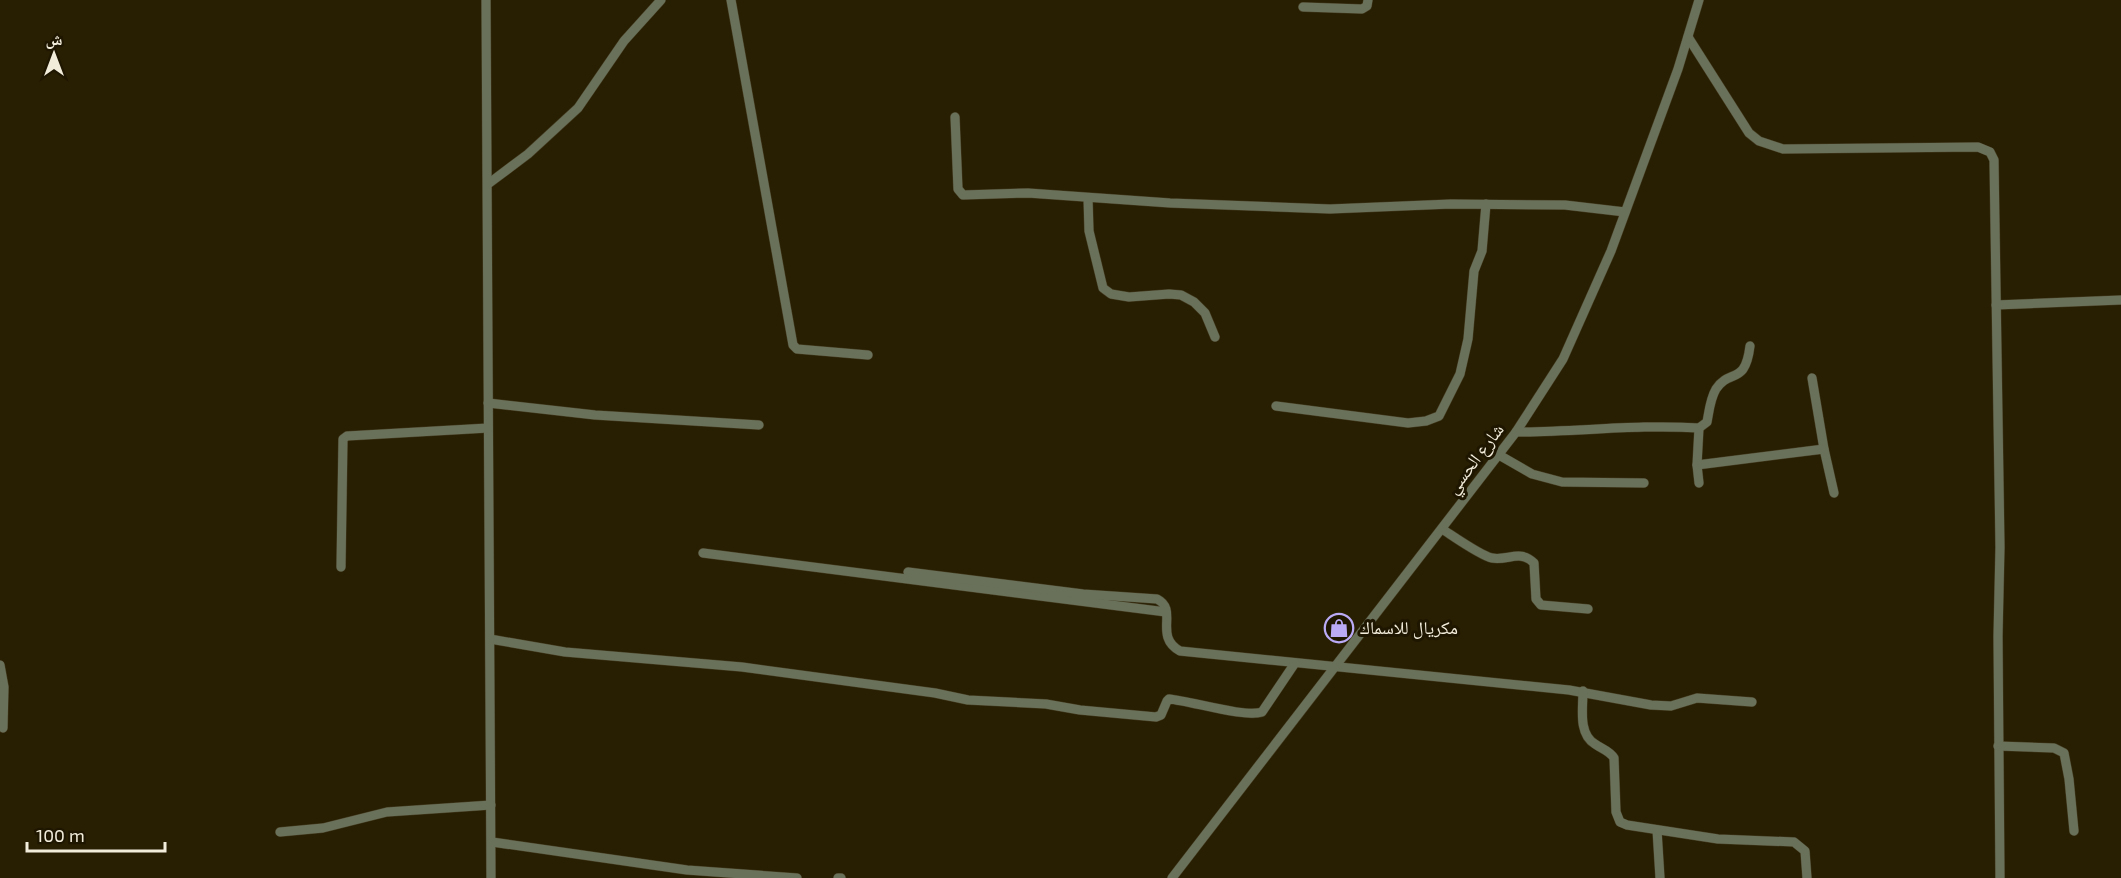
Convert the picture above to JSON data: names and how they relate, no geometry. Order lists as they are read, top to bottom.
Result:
{
  "streets": {
    "street": ["شارع الحسي"]
  },
  "places": {
    "shop": ["مكريال للاسماك"]
  },
  "scale_bar": "100 m",
  "north": "top"
}
